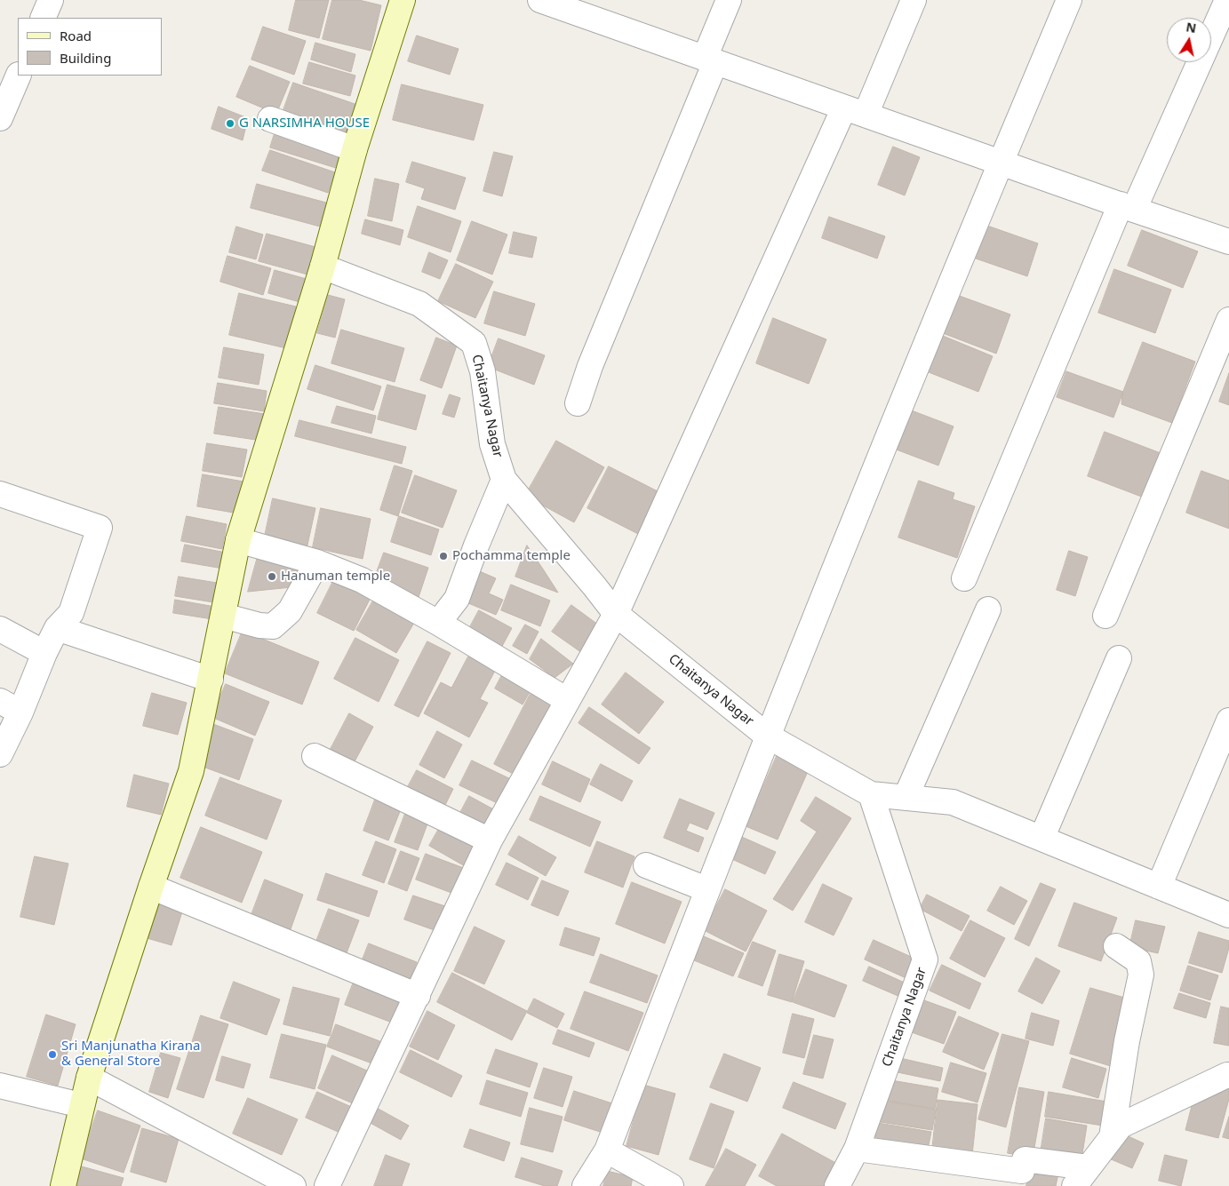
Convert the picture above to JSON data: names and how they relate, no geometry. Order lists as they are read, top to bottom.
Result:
{
  "streets": {
    "street": ["Chaitanya Nagar"]
  },
  "places": [
    "G NARSIMHA HOUSE",
    "Pochamma temple",
    "Hanuman temple",
    "Sri Manjunatha Kirana & General Store"
  ],
  "legend": ["Road", "Building"],
  "north": "top"
}
